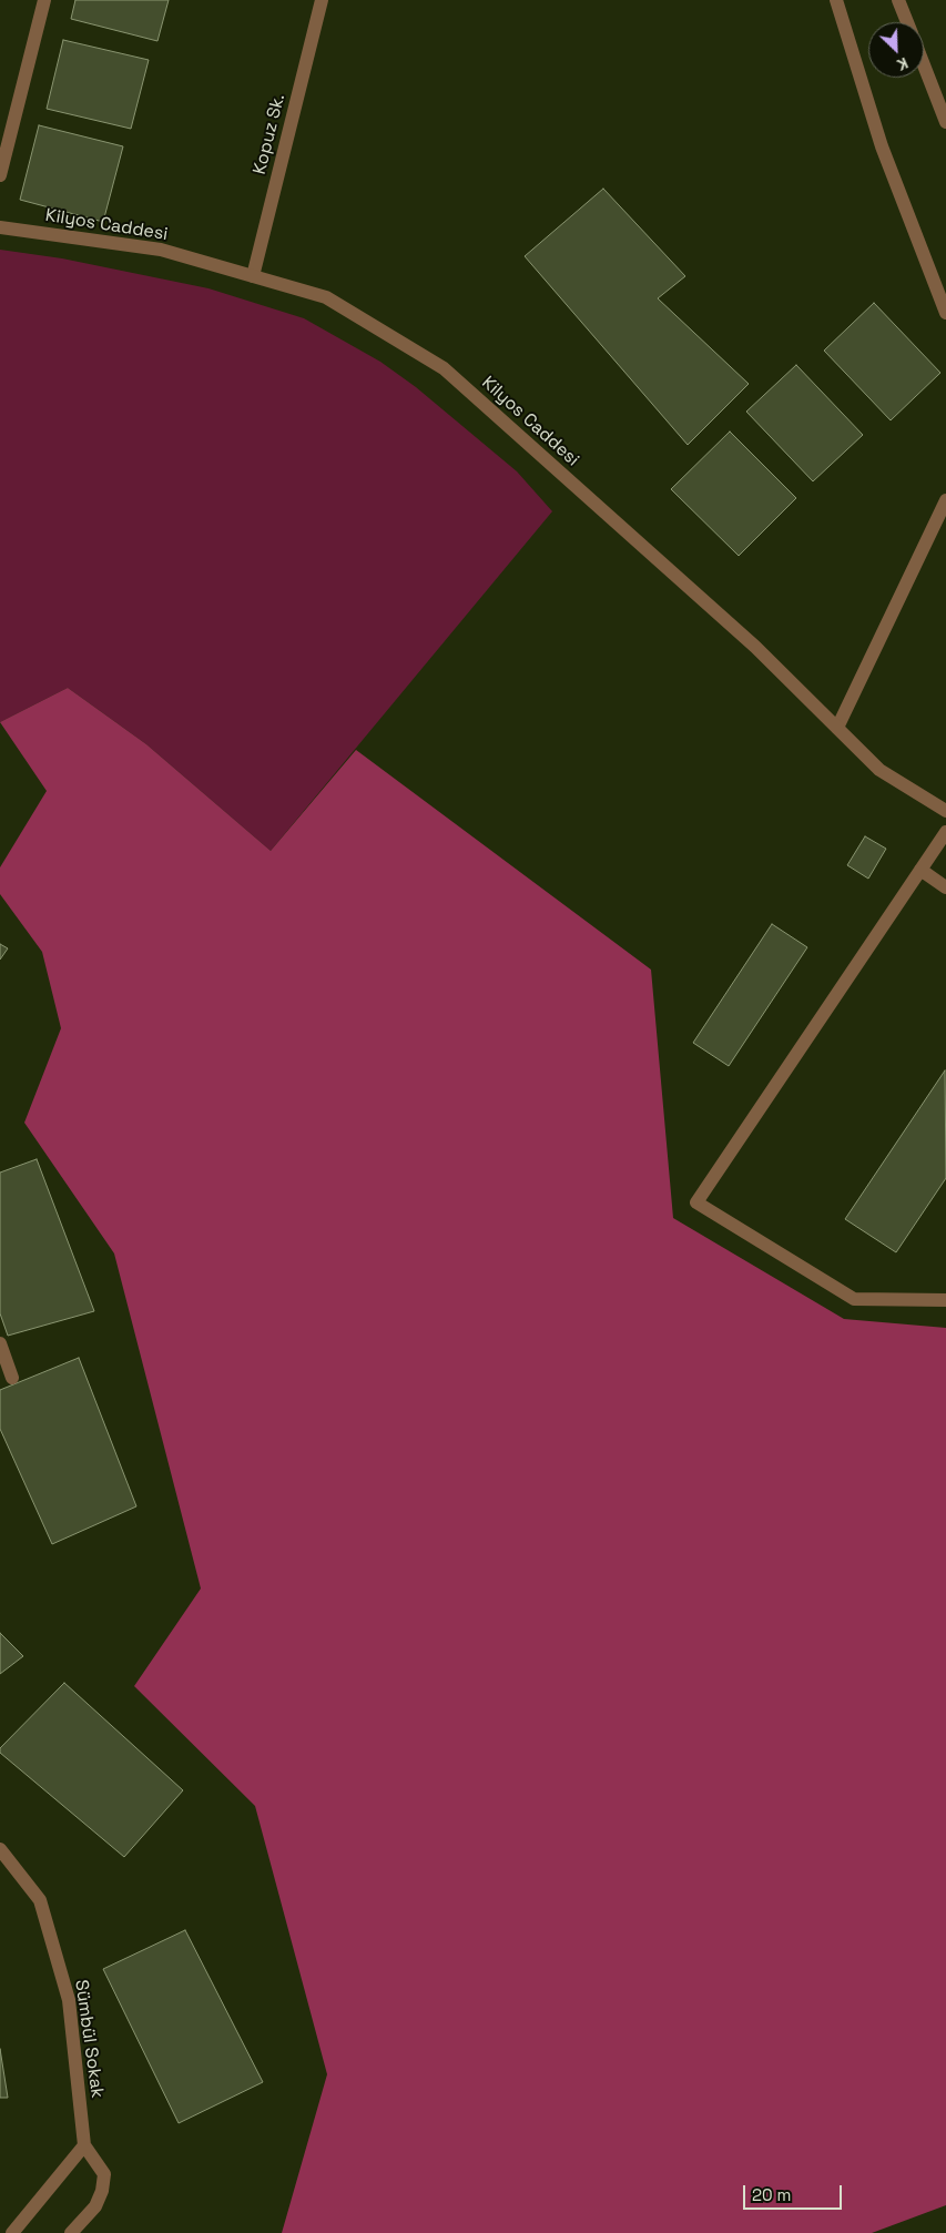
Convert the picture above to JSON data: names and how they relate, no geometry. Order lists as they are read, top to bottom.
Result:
{
  "streets": {
    "street": ["Kopuz Sk.", "Kilyos Caddesi", "Sümbül Sokak"]
  },
  "crossings": [
    ["Kopuz Sk.", "Kilyos Caddesi"]
  ],
  "scale_bar": "20 m",
  "north": "bottom right"
}
